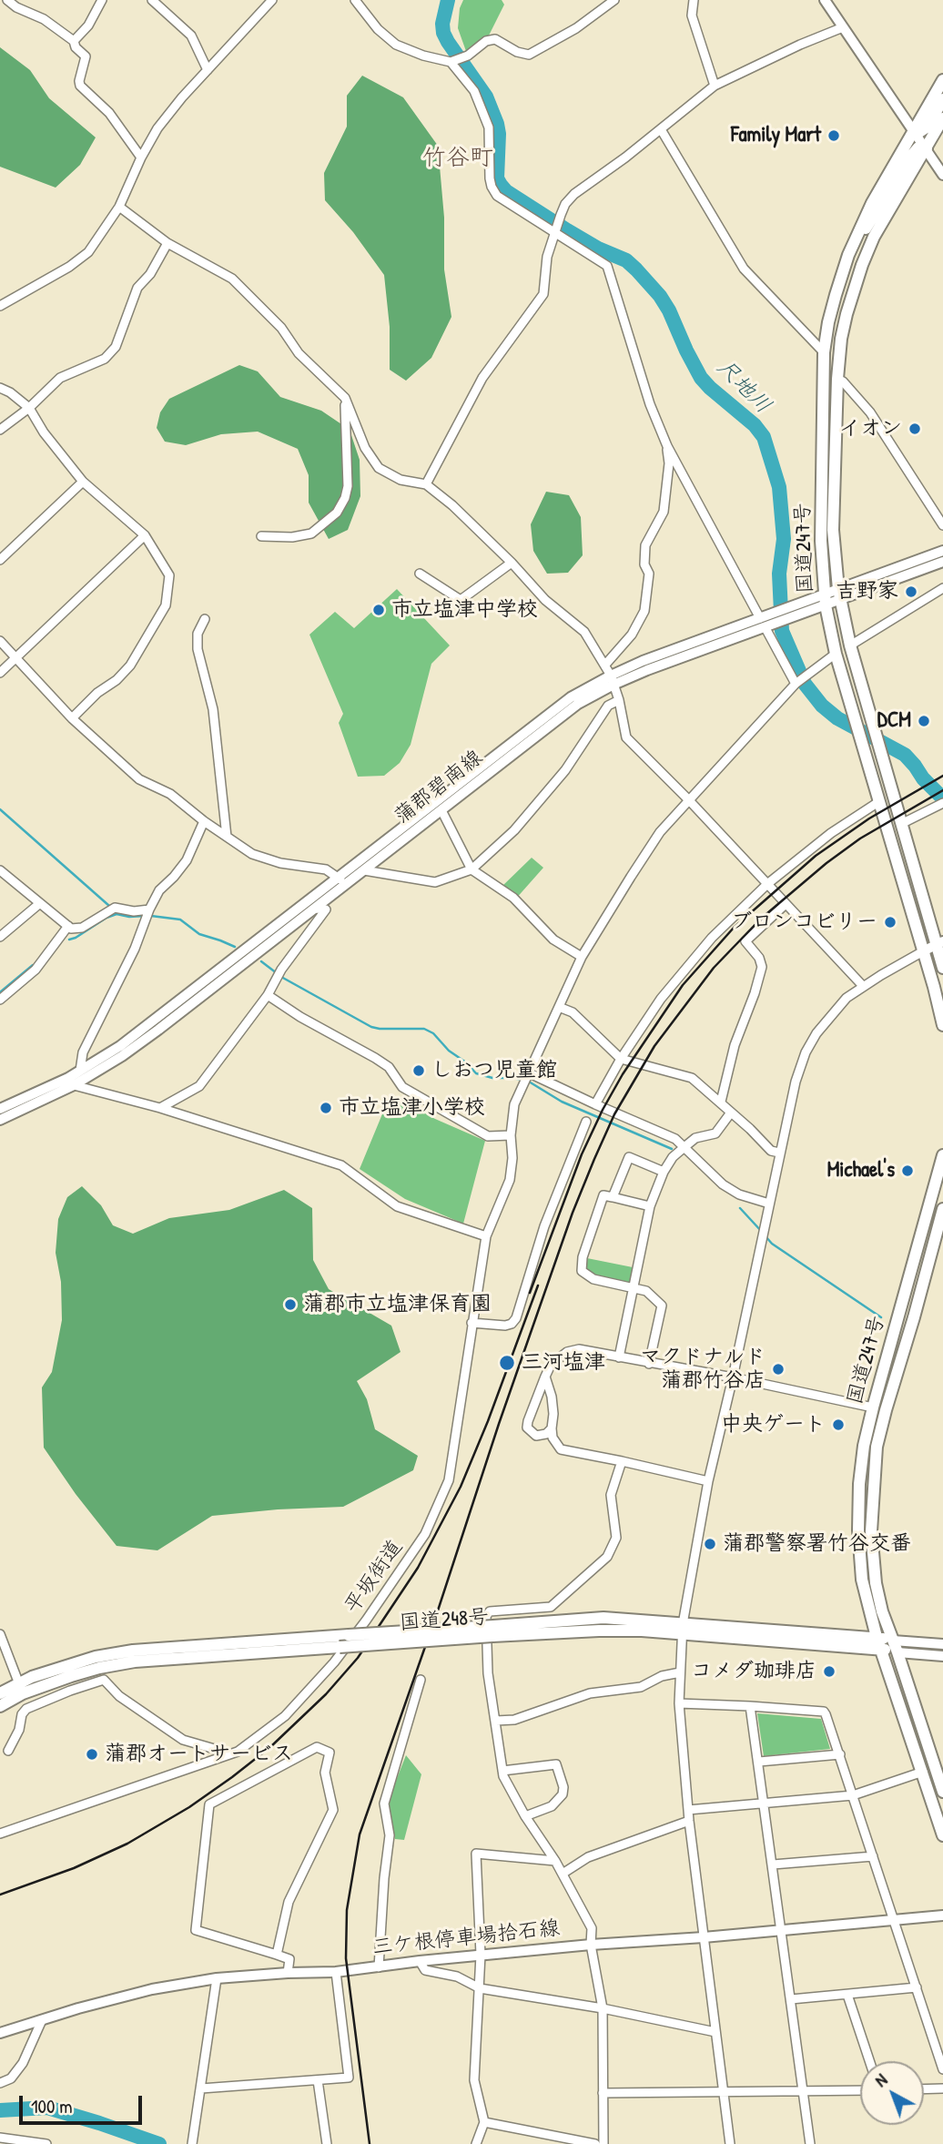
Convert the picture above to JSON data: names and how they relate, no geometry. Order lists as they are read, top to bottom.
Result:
{
  "streets": {
    "highway": ["国道247号", "国道248号"],
    "main road": ["蒲郡碧南線", "三ケ根停車場拾石線"],
    "street": ["平坂街道"]
  },
  "crossings": [
    ["国道247号", "蒲郡碧南線"],
    ["国道247号", "平坂街道"],
    ["国道247号", "国道248号"]
  ],
  "districts": ["竹谷町"],
  "water": ["尺地川"],
  "places": [
    "Family Mart",
    "イオン",
    "吉野家",
    "市立塩津中学校",
    "DCM",
    "ブロンコビリー",
    "しおつ児童館",
    "市立塩津小学校",
    "Michael's",
    "蒲郡市立塩津保育園",
    "三河塩津",
    "マクドナルド 蒲郡竹谷店",
    "中央ゲート",
    "蒲郡警察署竹谷交番",
    "コメダ珈琲店",
    "蒲郡オートサービス"
  ],
  "scale_bar": "100 m",
  "north": "top left"
}
